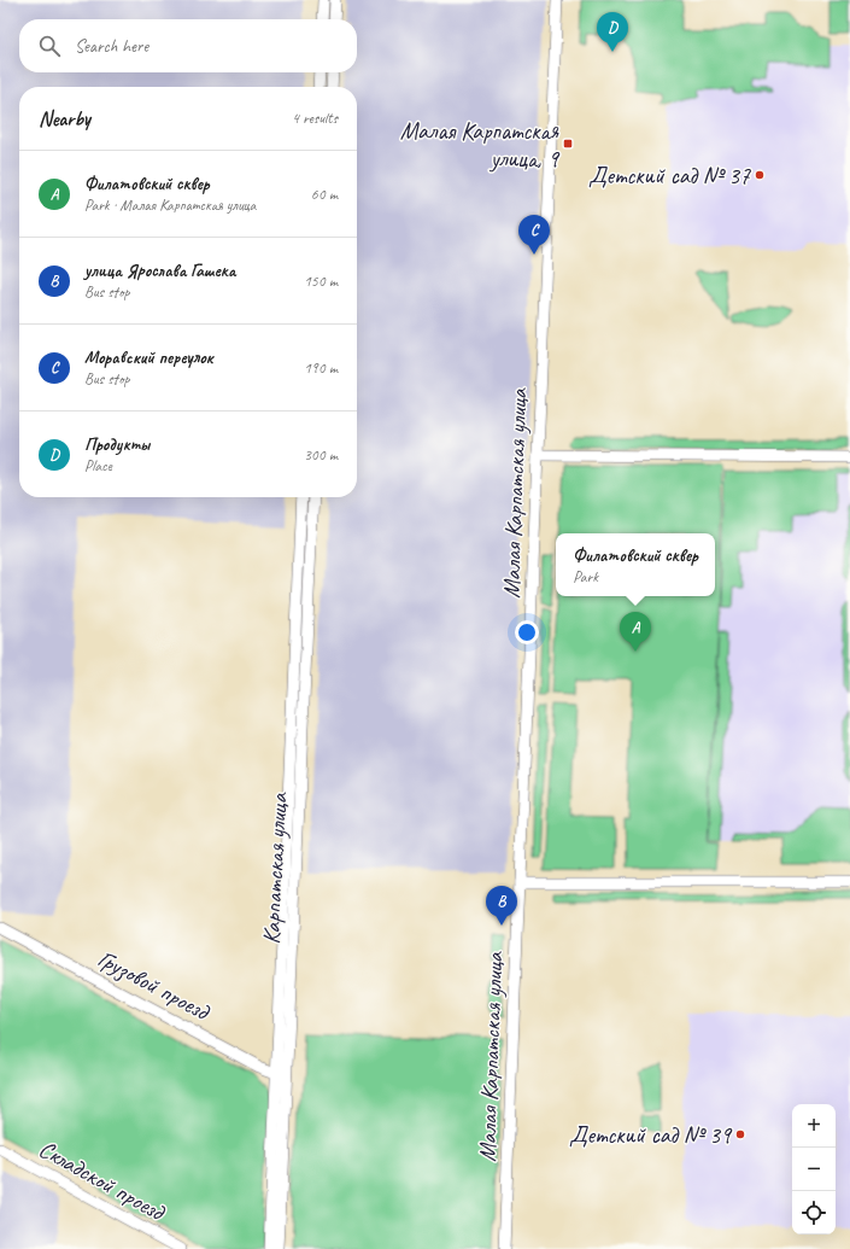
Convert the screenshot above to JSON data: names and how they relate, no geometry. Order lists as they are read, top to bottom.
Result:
{
  "streets": {
    "street": [
      "Малая Карпатская улица",
      "Карпатская улица",
      "Грузовой проезд",
      "Складской проезд"
    ]
  },
  "crossings": [
    ["Карпатская улица", "Грузовой проезд"]
  ],
  "places": {
    "transit": ["Малая Карпатская улица, 9"],
    "other": ["Детский сад № 37", "Детский сад № 39"]
  },
  "page": {
    "pins": [
      "D",
      "C",
      "A",
      "B"
    ],
    "search": "Search here",
    "heading": ["Nearby", "4 results"],
    "list": [
      {
        "mark": "A",
        "name": "Филатовский сквер",
        "note": "Park · Малая Карпатская улица",
        "value": "60 m"
      },
      {
        "mark": "B",
        "name": "улица Ярослава Гашека",
        "note": "Bus stop",
        "value": "150 m"
      },
      {
        "mark": "C",
        "name": "Моравский переулок",
        "note": "Bus stop",
        "value": "190 m"
      },
      {
        "mark": "D",
        "name": "Продукты",
        "note": "Place",
        "value": "300 m"
      }
    ],
    "popup": ["Филатовский сквер", "Park"],
    "map_buttons": ["+", "−"]
  }
}
